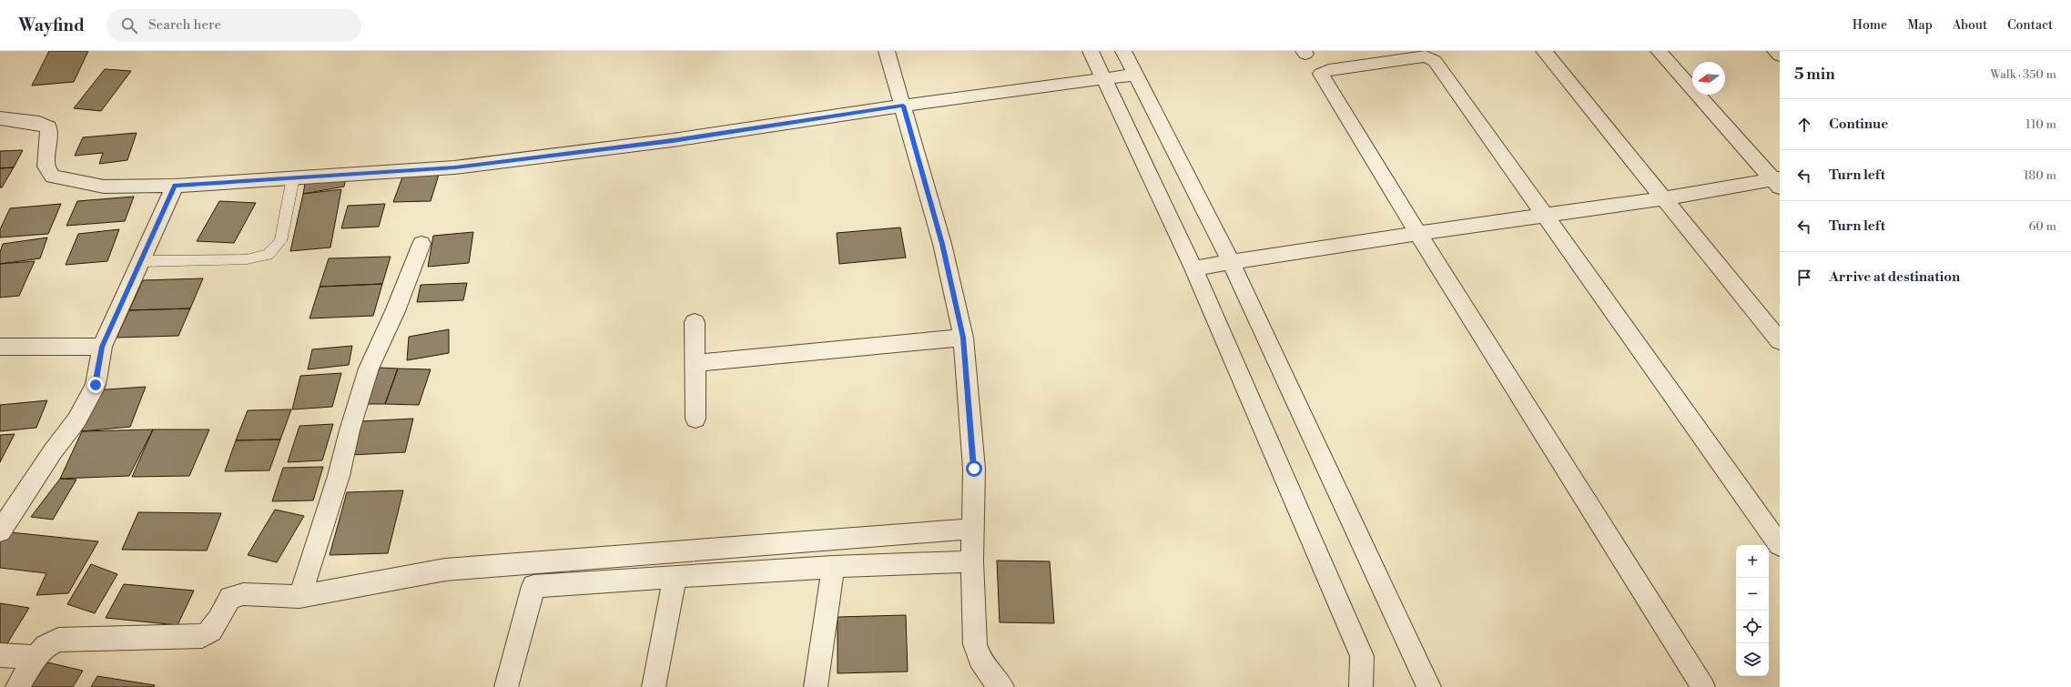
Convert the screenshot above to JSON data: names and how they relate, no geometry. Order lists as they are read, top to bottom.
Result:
{
  "north": "left",
  "page": {
    "header": "Wayfind",
    "search": "Search here",
    "nav": [
      "Home",
      "Map",
      "About",
      "Contact"
    ],
    "heading": ["5 min", "Walk · 350 m"],
    "list": [
      ["Continue", "110 m"],
      ["Turn left", "180 m"],
      ["Turn left", "60 m"],
      "Arrive at destination"
    ],
    "map_buttons": ["+", "−"]
  }
}
